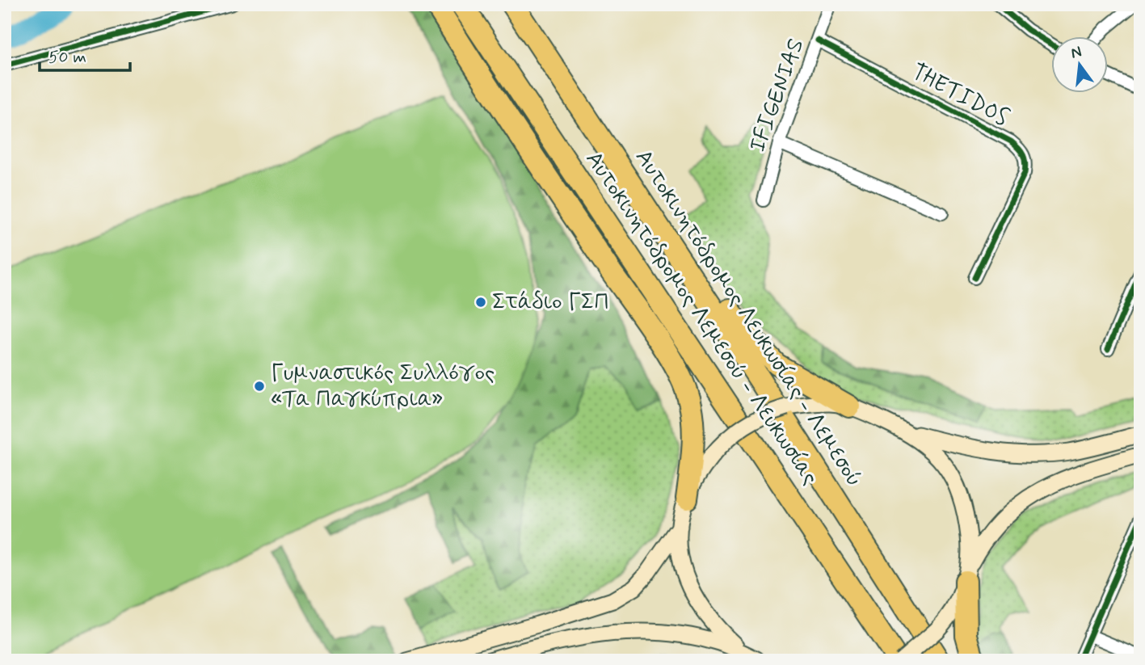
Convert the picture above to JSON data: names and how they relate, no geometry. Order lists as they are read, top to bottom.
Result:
{
  "streets": {
    "highway": ["Αυτοκινητόδρομος Λεμεσού - Λευκωσίας", "Αυτοκινητόδρομος Λευκωσίας - Λεμεσού"],
    "street": ["IFIGENIAS", "THETIDOS"]
  },
  "crossings": [
    ["IFIGENIAS", "THETIDOS"]
  ],
  "places": ["Στάδιο ΓΣΠ", "Γυμναστικός Συλλόγος «Τα Παγκύπρια»"],
  "scale_bar": "50 m",
  "north": "top"
}
